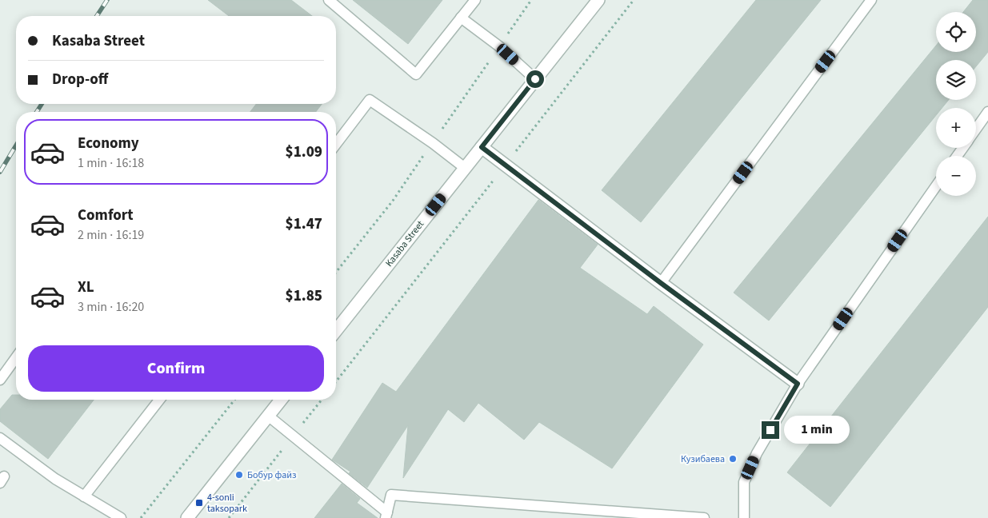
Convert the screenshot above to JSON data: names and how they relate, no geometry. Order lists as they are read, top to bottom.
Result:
{
  "streets": {
    "street": ["Kasaba Street"]
  },
  "places": {
    "other": ["Кузибаева", "Бобур файз"],
    "transit": ["4-sonli taksopark"]
  },
  "page": {
    "map_buttons": ["+", "−"],
    "banner": ["Kasaba Street", "Drop-off"],
    "list": [
      {
        "name": "Economy",
        "note": "1 min · 16:18",
        "value": "$1.09"
      },
      {
        "name": "Comfort",
        "note": "2 min · 16:19",
        "value": "$1.47"
      },
      {
        "name": "XL",
        "note": "3 min · 16:20",
        "value": "$1.85"
      }
    ],
    "buttons": "Confirm",
    "bubble": "1 min"
  }
}
